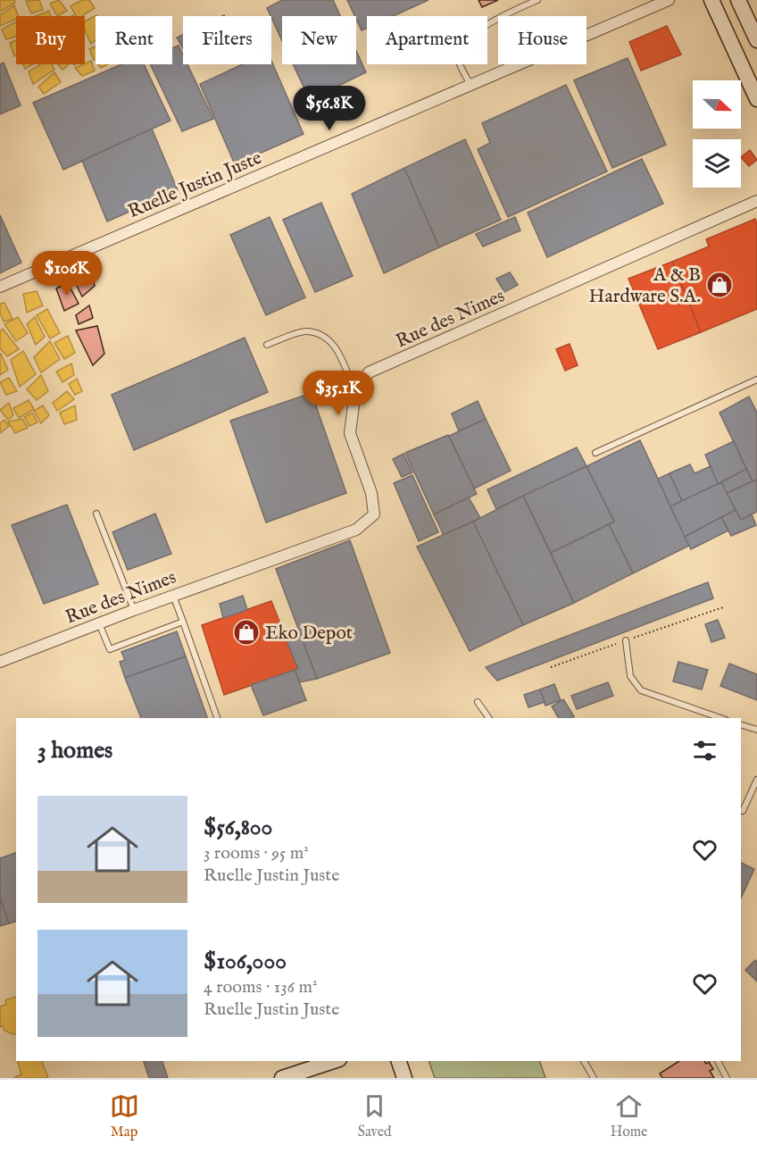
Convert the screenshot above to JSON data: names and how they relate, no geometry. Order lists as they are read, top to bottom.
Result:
{
  "streets": {
    "street": ["Ruelle Justin Juste", "Rue des Nimes"]
  },
  "places": {
    "shop": ["A & B Hardware S.A.", "Eko Depot"]
  },
  "north": "right",
  "page": {
    "chip": [
      "Buy",
      "Rent",
      "Filters",
      "New",
      "Apartment",
      "House"
    ],
    "price": ["$56.8K", "$106K", "$35.1K"],
    "heading": "3 homes",
    "list": [
      {
        "name": "$56,800",
        "note": "3 rooms · 95 m² · Ruelle Justin Juste"
      },
      {
        "name": "$106,000",
        "note": "4 rooms · 136 m² · Ruelle Justin Juste"
      }
    ],
    "tabs": ["Map", "Saved", "Home"]
  }
}
